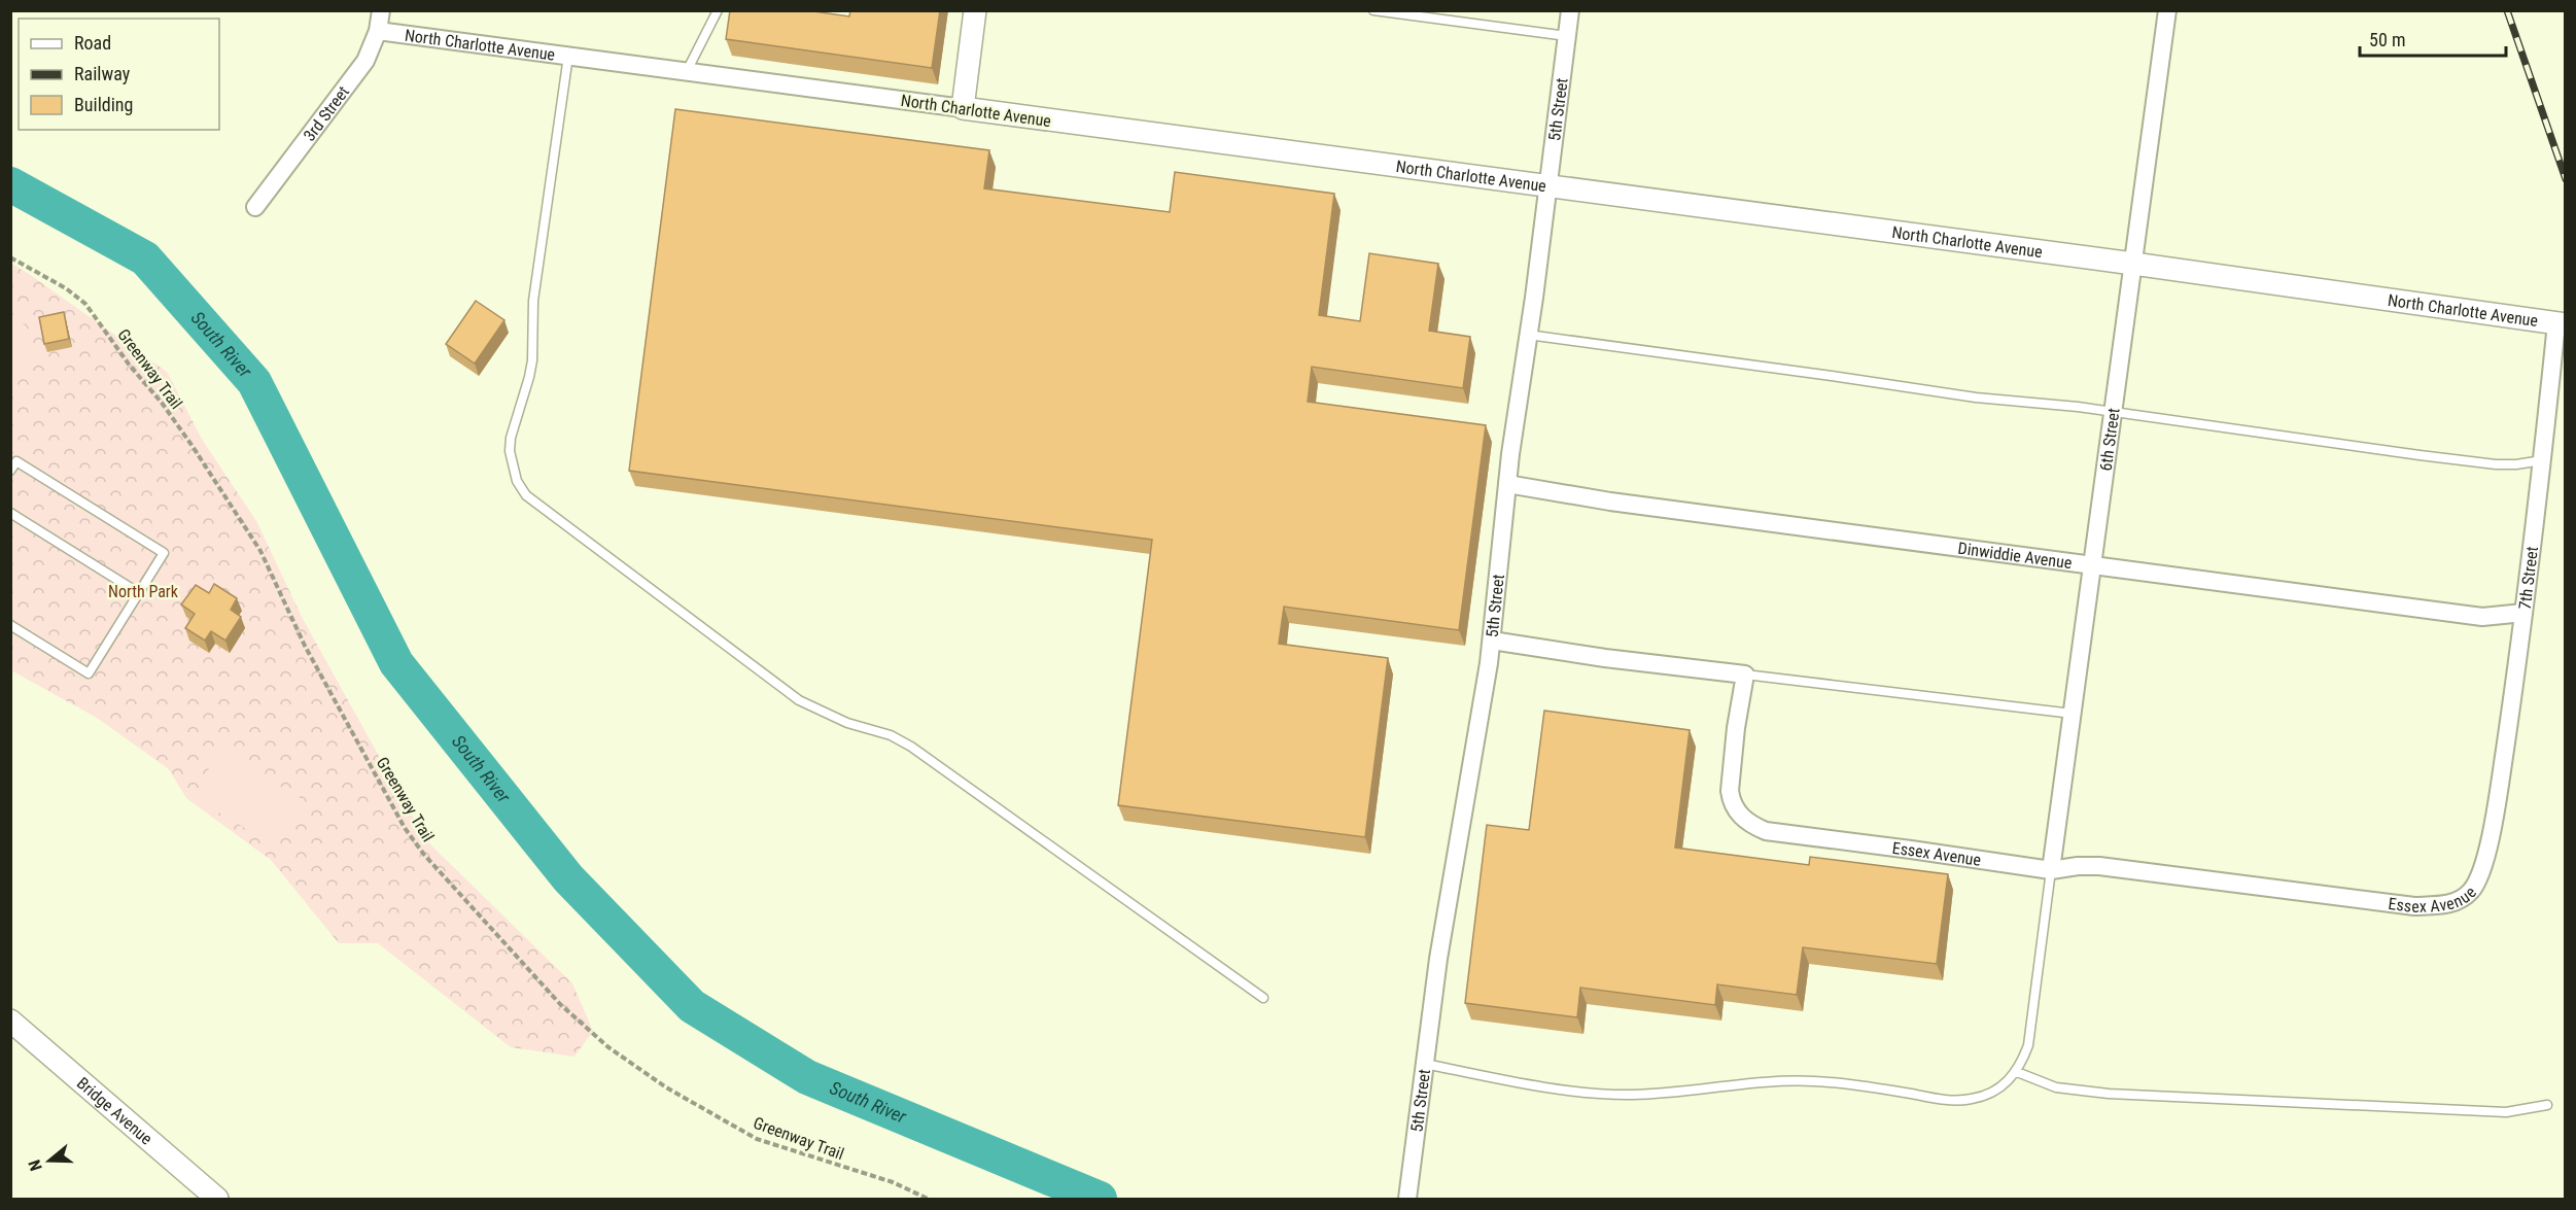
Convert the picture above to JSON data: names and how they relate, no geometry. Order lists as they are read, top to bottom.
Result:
{
  "streets": {
    "street": [
      "North Charlotte Avenue",
      "5th Street",
      "3rd Street",
      "6th Street",
      "Dinwiddie Avenue",
      "7th Street",
      "Essex Avenue",
      "Bridge Avenue"
    ],
    "path": ["Greenway Trail"]
  },
  "crossings": [
    ["North Charlotte Avenue", "5th Street"],
    ["North Charlotte Avenue", "3rd Street"],
    ["North Charlotte Avenue", "6th Street"],
    ["North Charlotte Avenue", "7th Street"],
    ["5th Street", "Dinwiddie Avenue"],
    ["6th Street", "Dinwiddie Avenue"],
    ["6th Street", "Essex Avenue"],
    ["Dinwiddie Avenue", "7th Street"],
    ["7th Street", "Essex Avenue"]
  ],
  "water": ["South River"],
  "parks": ["North Park"],
  "legend": ["Road", "Railway", "Building"],
  "scale_bar": "50 m",
  "north": "left"
}
